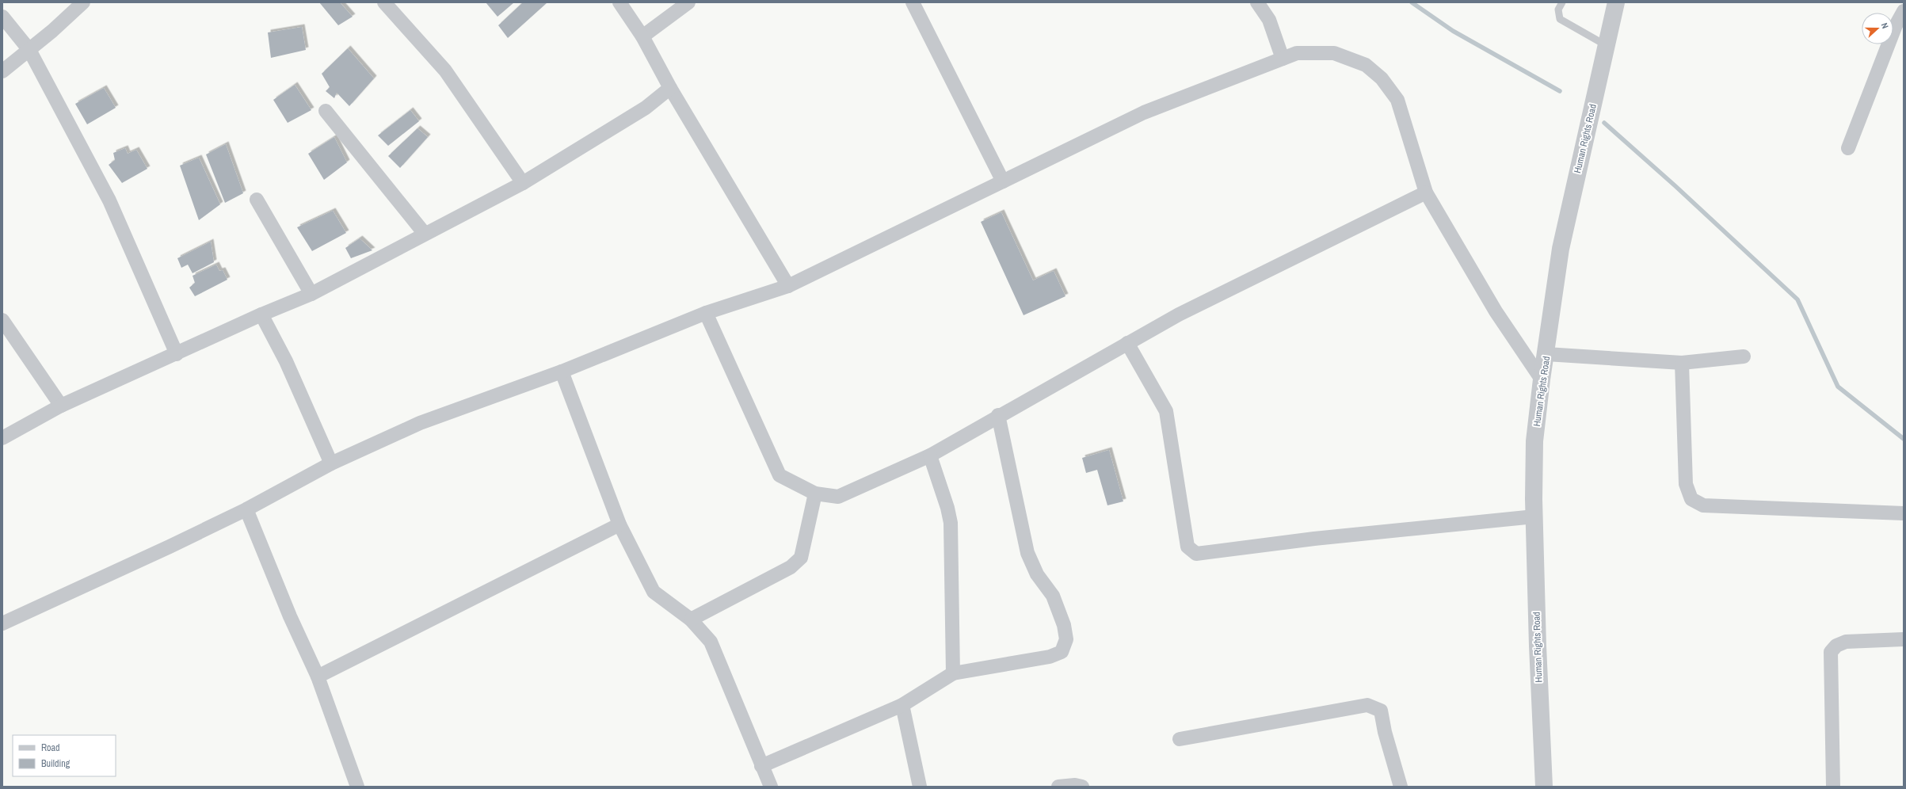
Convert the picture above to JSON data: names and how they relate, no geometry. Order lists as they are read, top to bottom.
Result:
{
  "streets": {
    "street": ["Human Rights Road"]
  },
  "legend": ["Road", "Building"],
  "north": "right"
}
